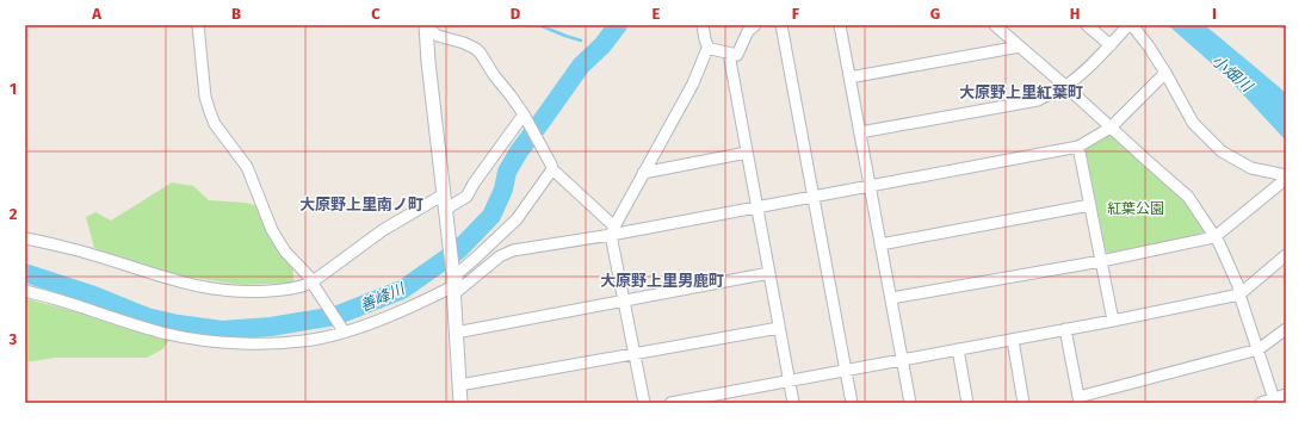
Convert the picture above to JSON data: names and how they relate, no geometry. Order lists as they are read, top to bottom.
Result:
{
  "districts": ["大原野上里紅葉町", "大原野上里南ノ町", "大原野上里男鹿町"],
  "water": ["小畑川", "善峰川"],
  "parks": ["紅葉公園"],
  "grid": {
    "columns": [
      "A",
      "B",
      "C",
      "D",
      "E",
      "F",
      "G",
      "H",
      "I"
    ],
    "rows": ["1", "2", "3"]
  }
}
